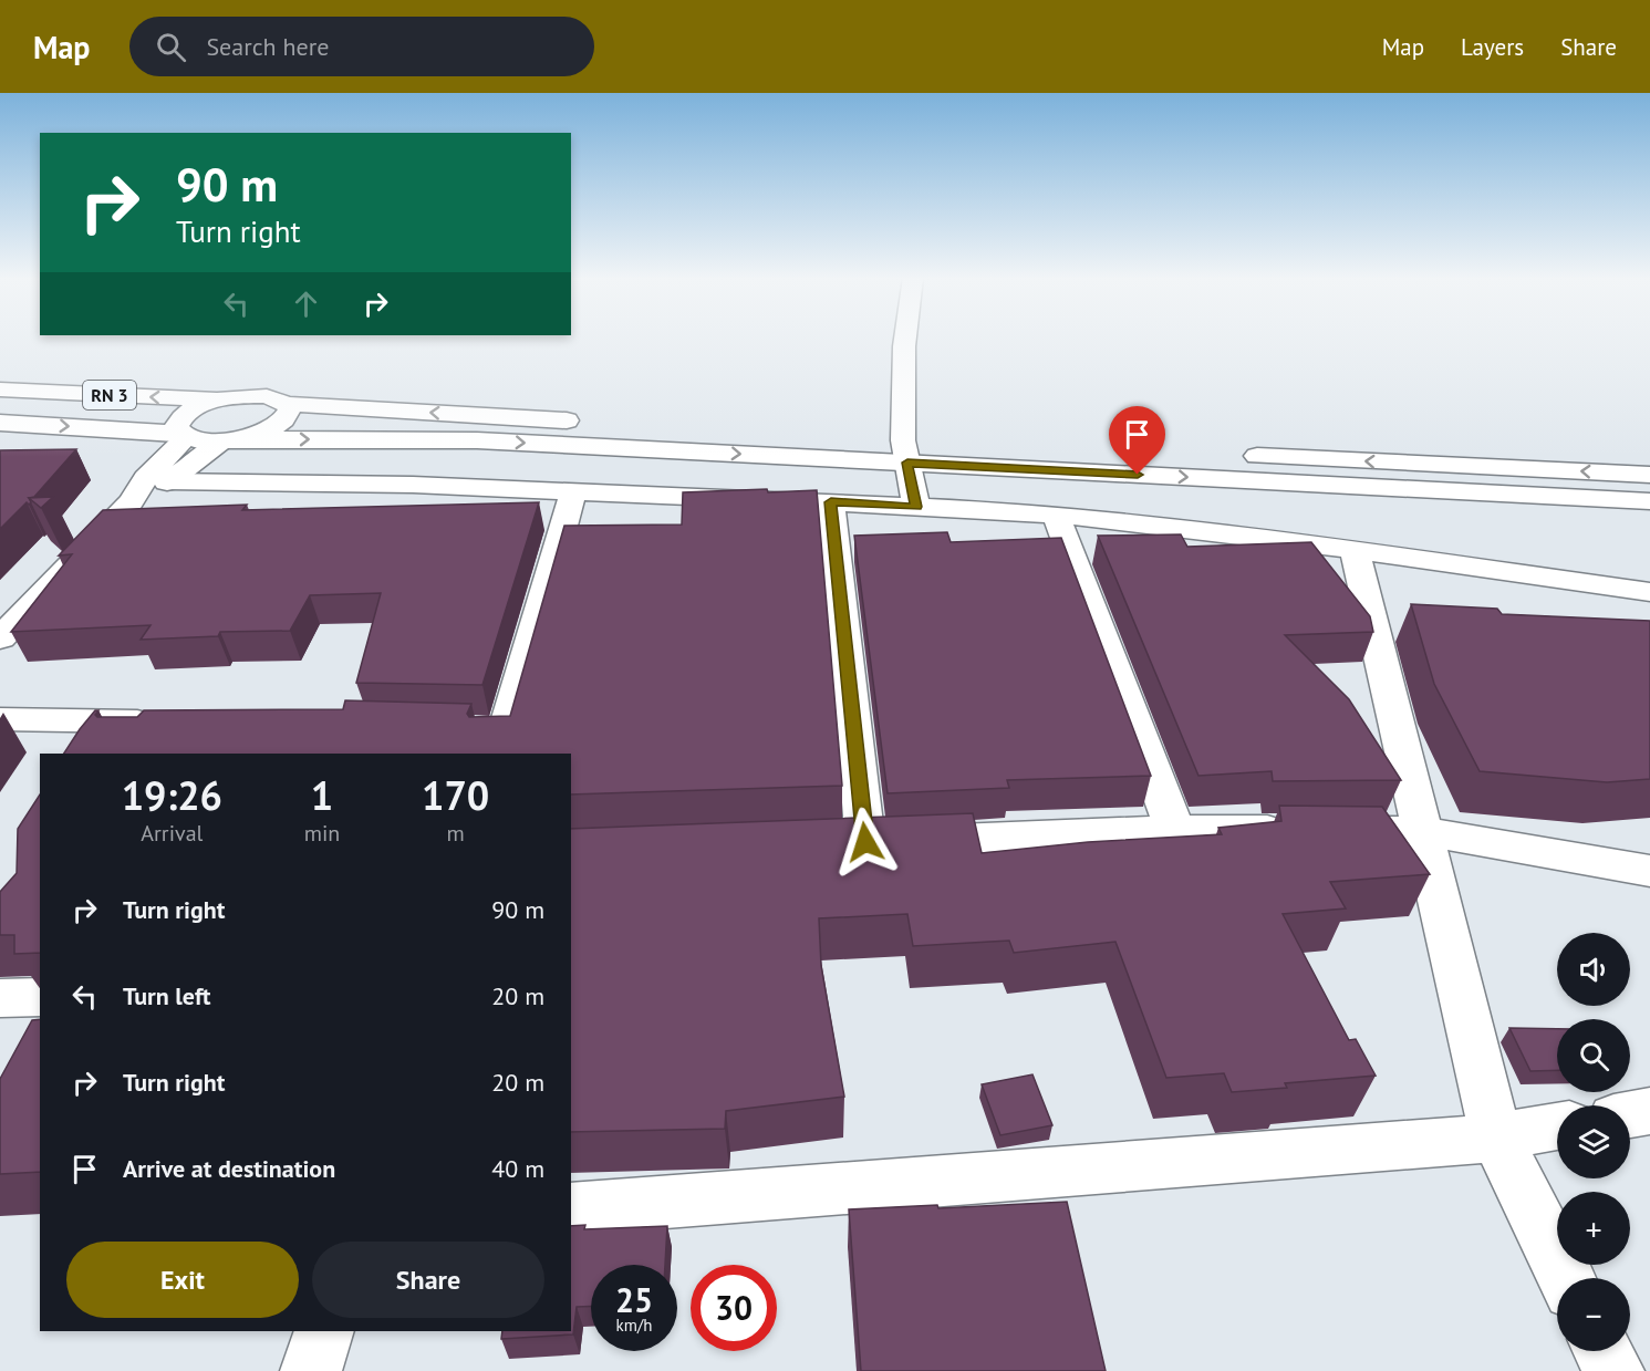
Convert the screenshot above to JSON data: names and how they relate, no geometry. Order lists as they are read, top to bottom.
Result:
{
  "streets": {
    "main road": ["RN 3"]
  },
  "page": {
    "header": "Map",
    "search": "Search here",
    "nav": ["Map", "Layers", "Share"],
    "turn": ["90 m", "Turn right"],
    "eta": [
      "19:26",
      "Arrival",
      "1",
      "min",
      "170",
      "m"
    ],
    "list": [
      {
        "name": "Turn right",
        "value": "90 m"
      },
      {
        "name": "Turn left",
        "value": "20 m"
      },
      {
        "name": "Turn right",
        "value": "20 m"
      },
      {
        "name": "Arrive at destination",
        "value": "40 m"
      }
    ],
    "map_buttons": ["+", "−"],
    "buttons": ["Exit", "Share"],
    "speed": "25 km/h",
    "limit": "30"
  }
}
